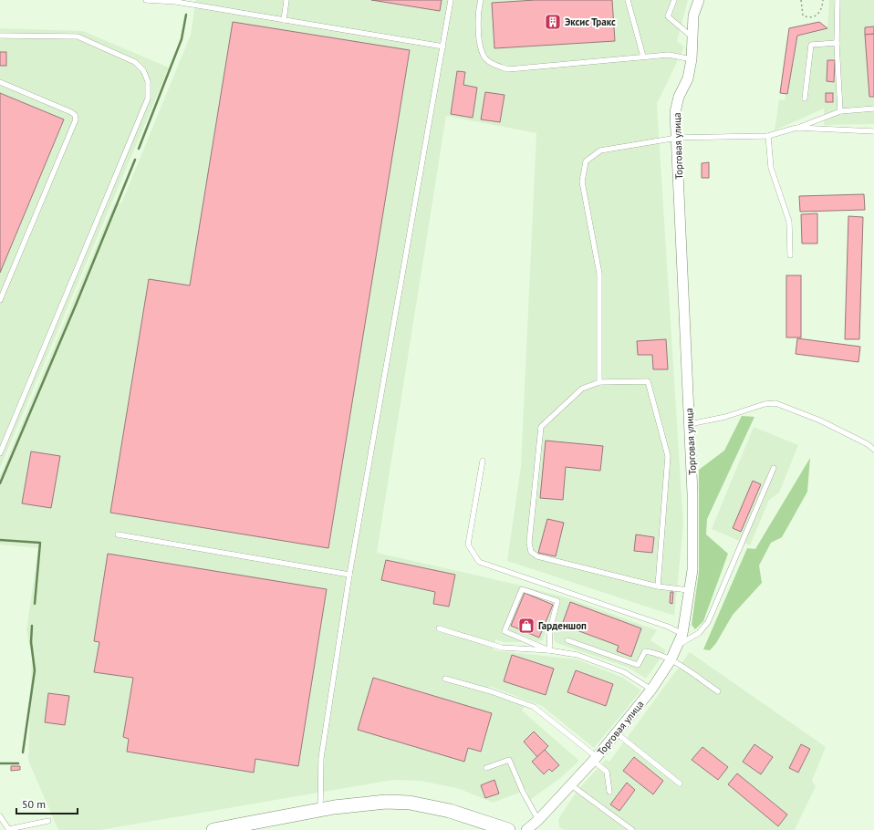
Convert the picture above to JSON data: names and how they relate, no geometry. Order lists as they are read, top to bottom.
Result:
{
  "streets": {
    "street": ["Торговая улица"]
  },
  "places": {
    "building": ["Эксис Тракс"],
    "shop": ["Гарденшоп"]
  },
  "scale_bar": "50 m"
}
